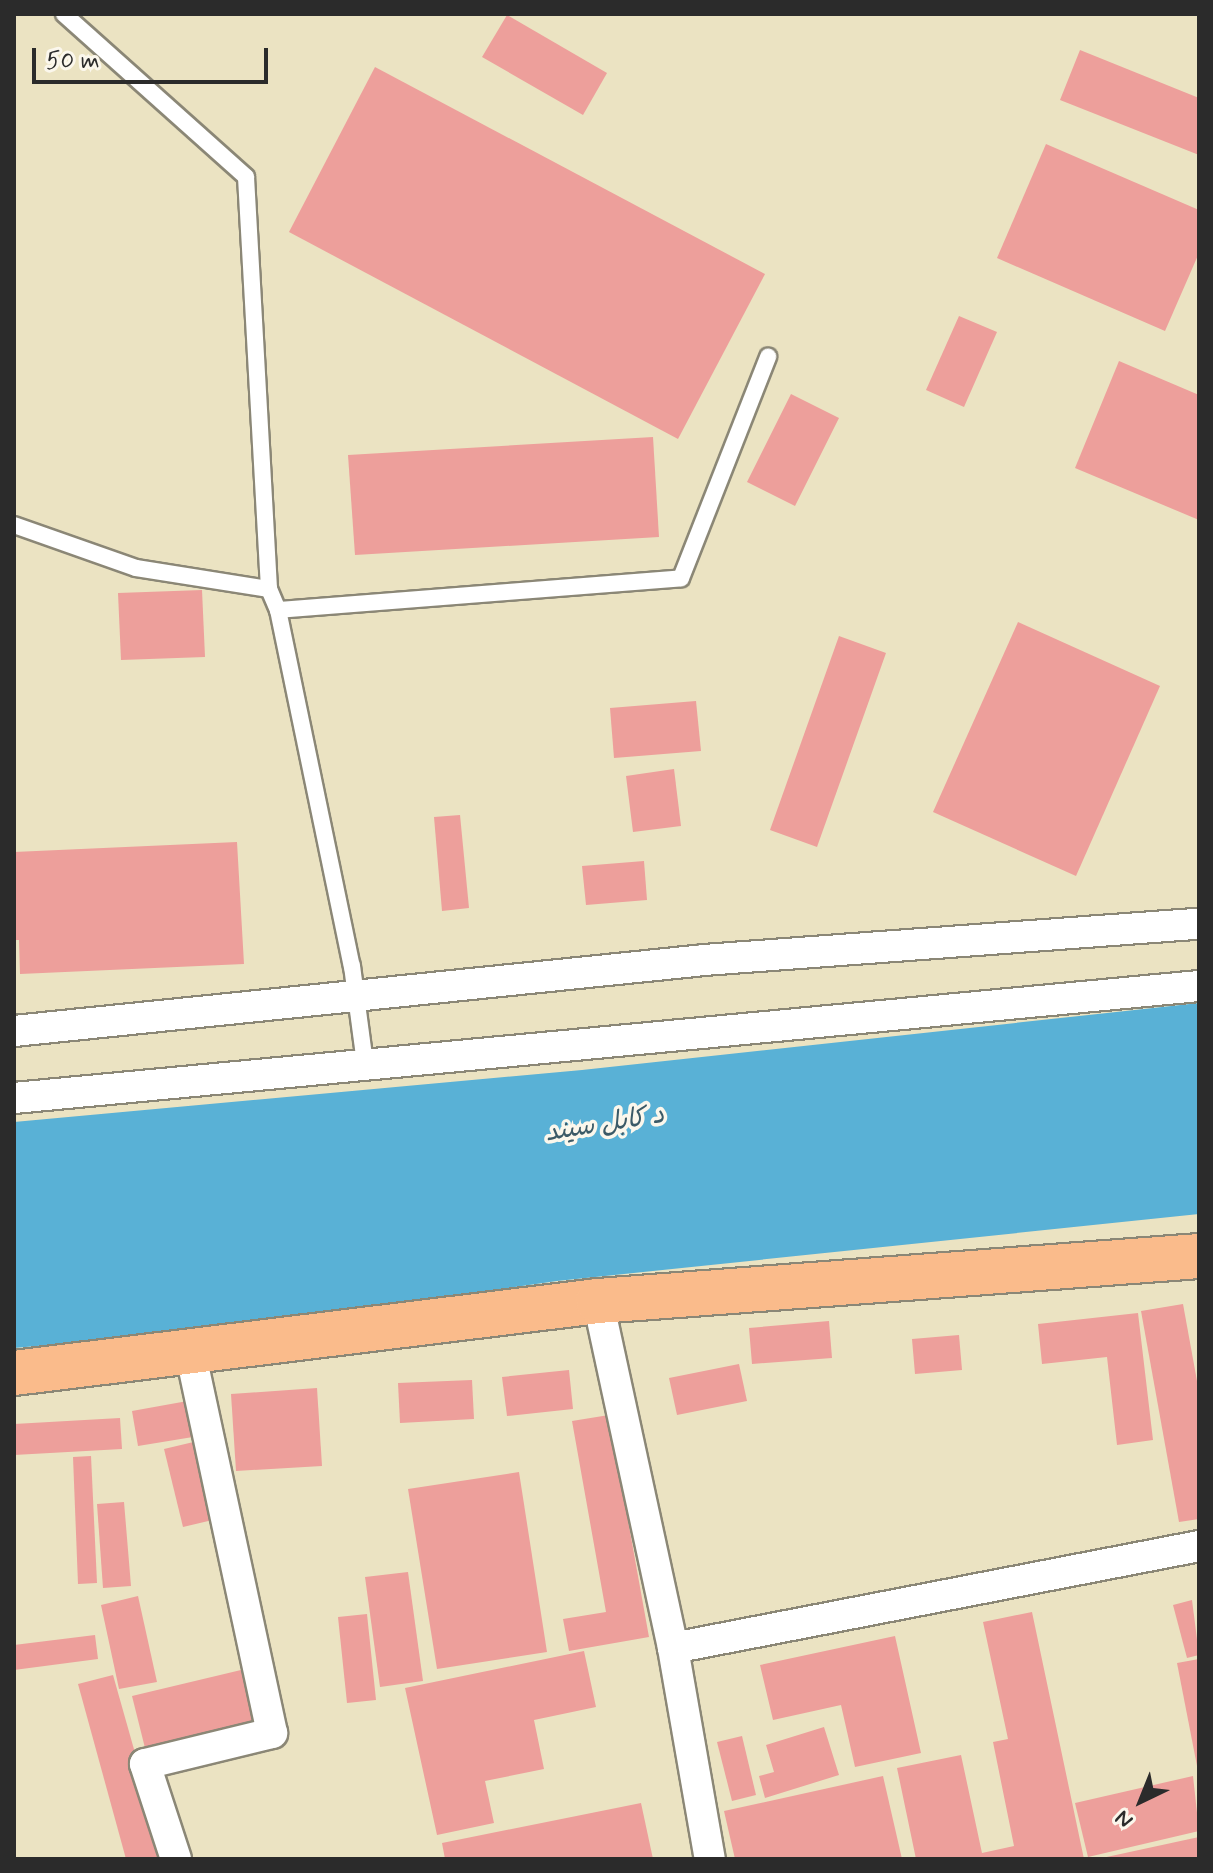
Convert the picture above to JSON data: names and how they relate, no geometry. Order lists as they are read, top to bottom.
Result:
{
  "water": ["د کابل سيند"],
  "scale_bar": "50 m",
  "north": "bottom left"
}
